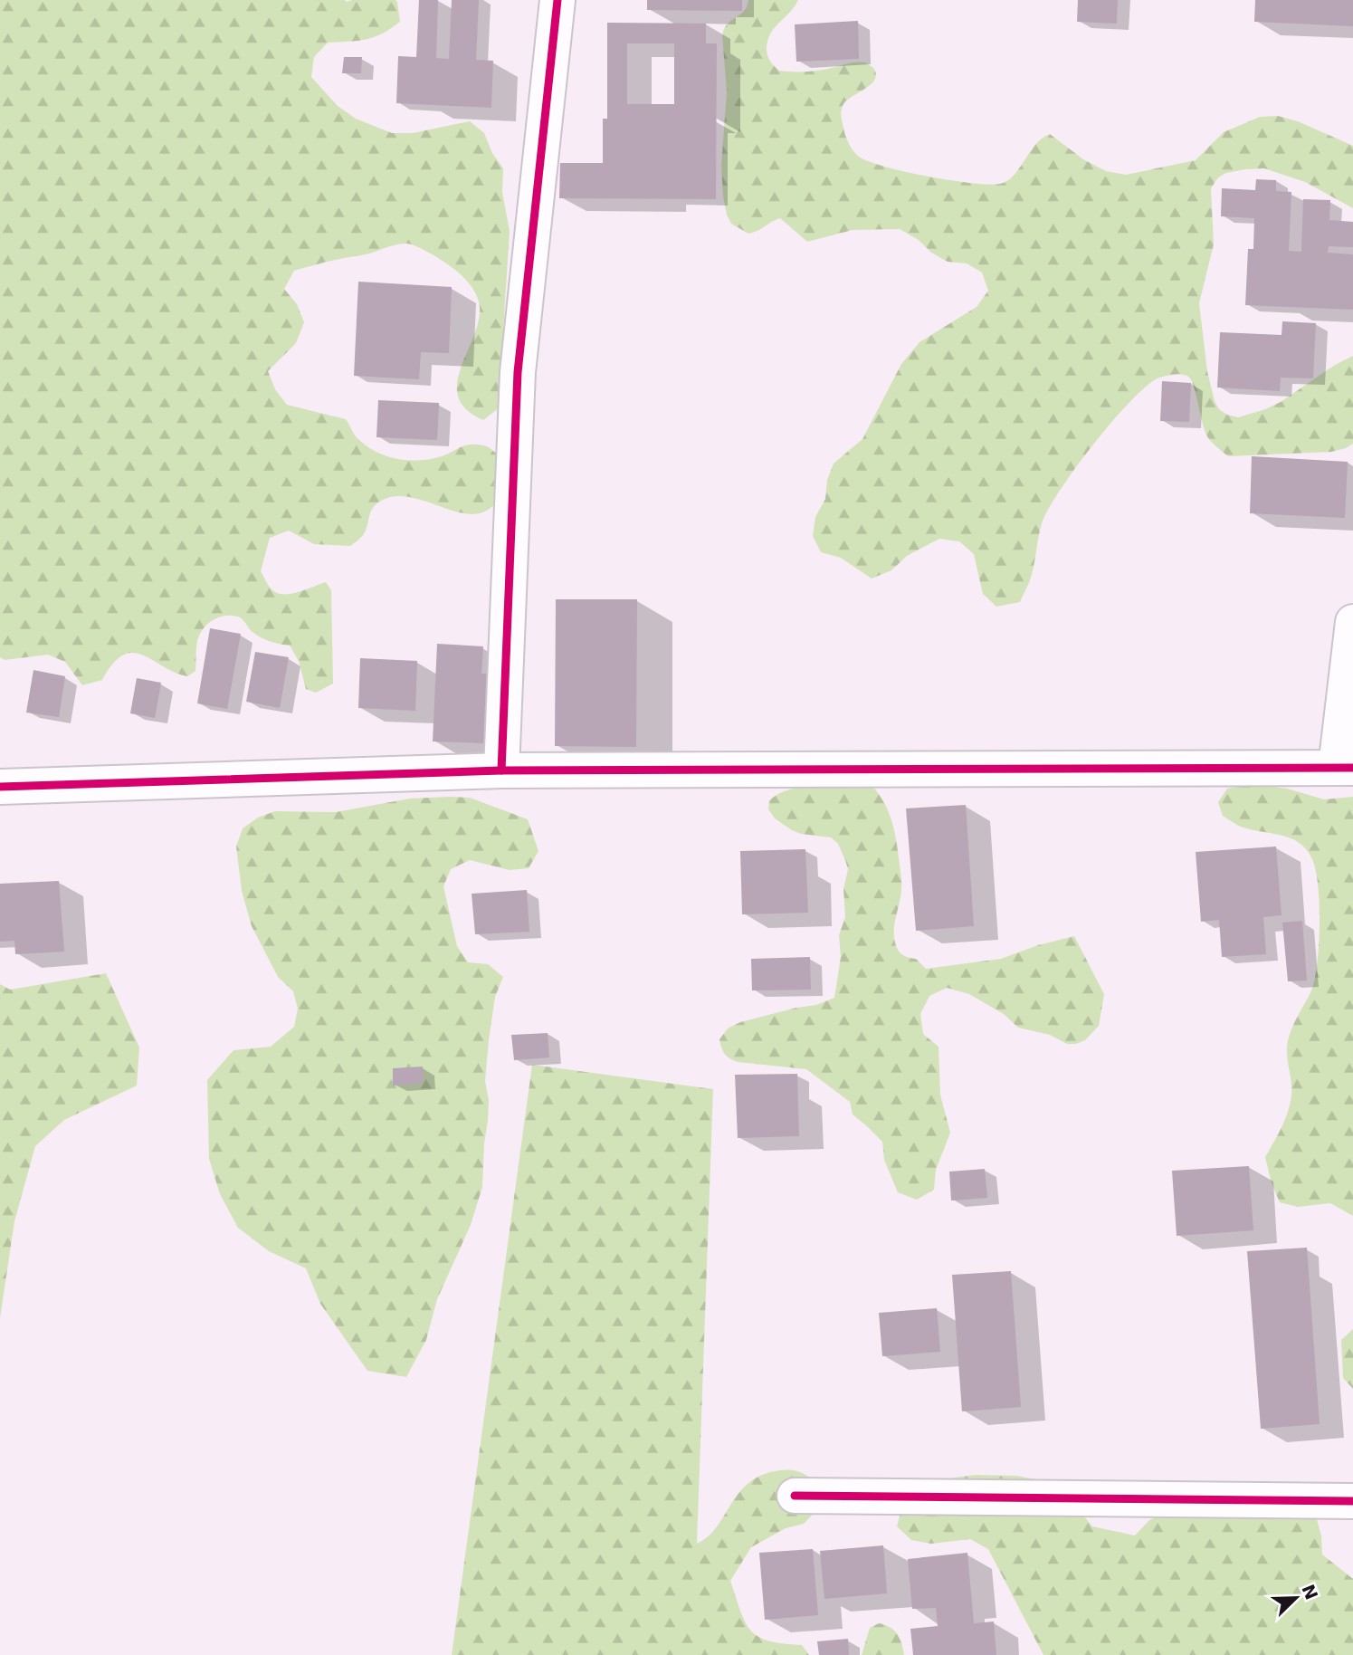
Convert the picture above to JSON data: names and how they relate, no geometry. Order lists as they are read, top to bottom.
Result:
{
  "north": "top right"
}
